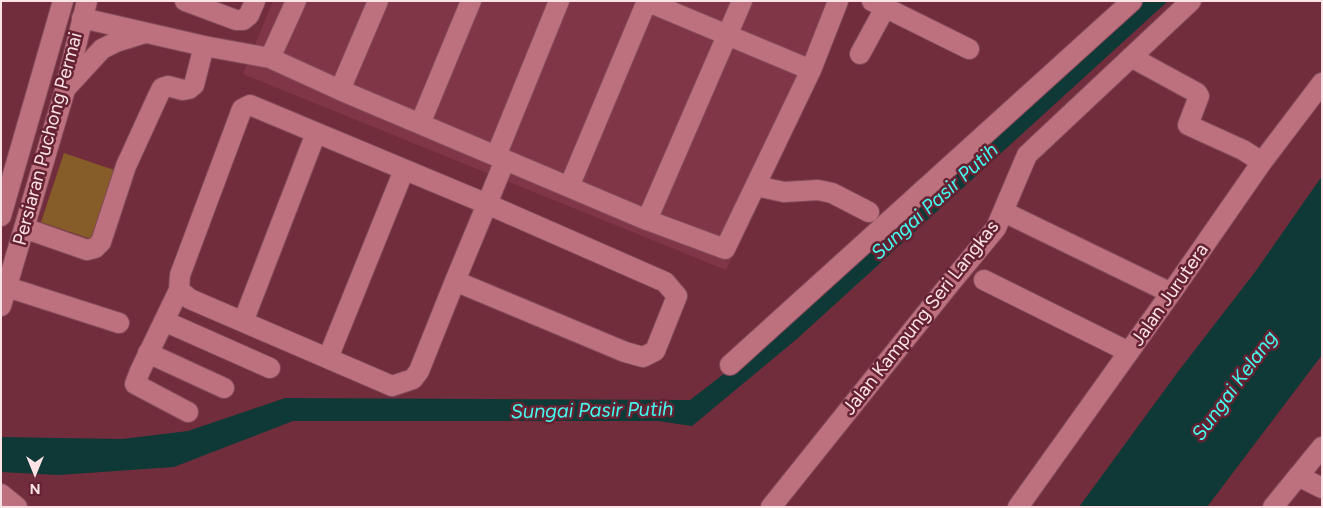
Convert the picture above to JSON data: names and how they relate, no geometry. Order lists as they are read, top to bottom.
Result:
{
  "streets": {
    "street": ["Persiaran Puchong Permai", "Jalan Jurutera", "Jalan Kampung Seri Langkas"]
  },
  "water": ["Sungai Pasir Putih", "Sungai Kelang"],
  "north": "bottom"
}
